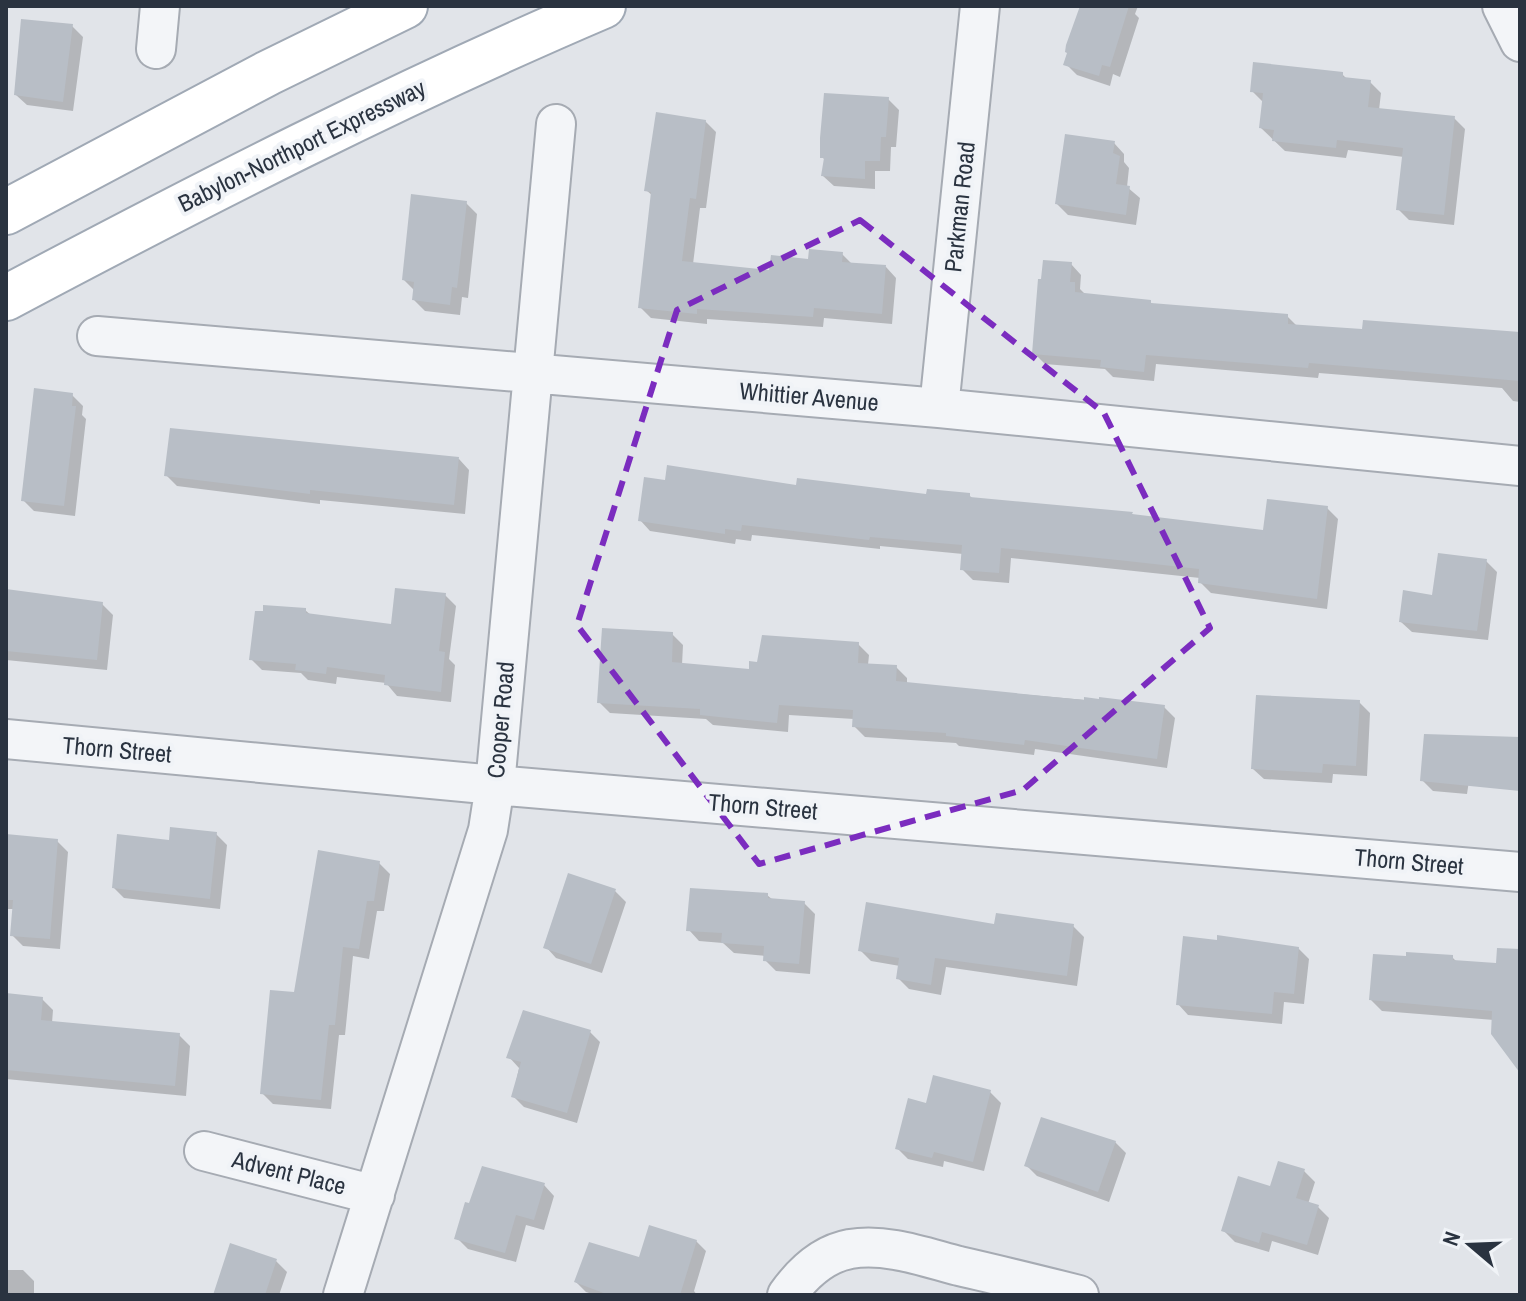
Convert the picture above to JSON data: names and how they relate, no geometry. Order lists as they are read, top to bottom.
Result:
{
  "streets": {
    "main road": ["Babylon-Northport Expressway"],
    "street": [
      "Parkman Road",
      "Whittier Avenue",
      "Cooper Road",
      "Thorn Street",
      "Advent Place"
    ]
  },
  "crossings": [
    ["Parkman Road", "Whittier Avenue"],
    ["Whittier Avenue", "Cooper Road"],
    ["Cooper Road", "Thorn Street"],
    ["Cooper Road", "Advent Place"]
  ],
  "north": "left"
}
